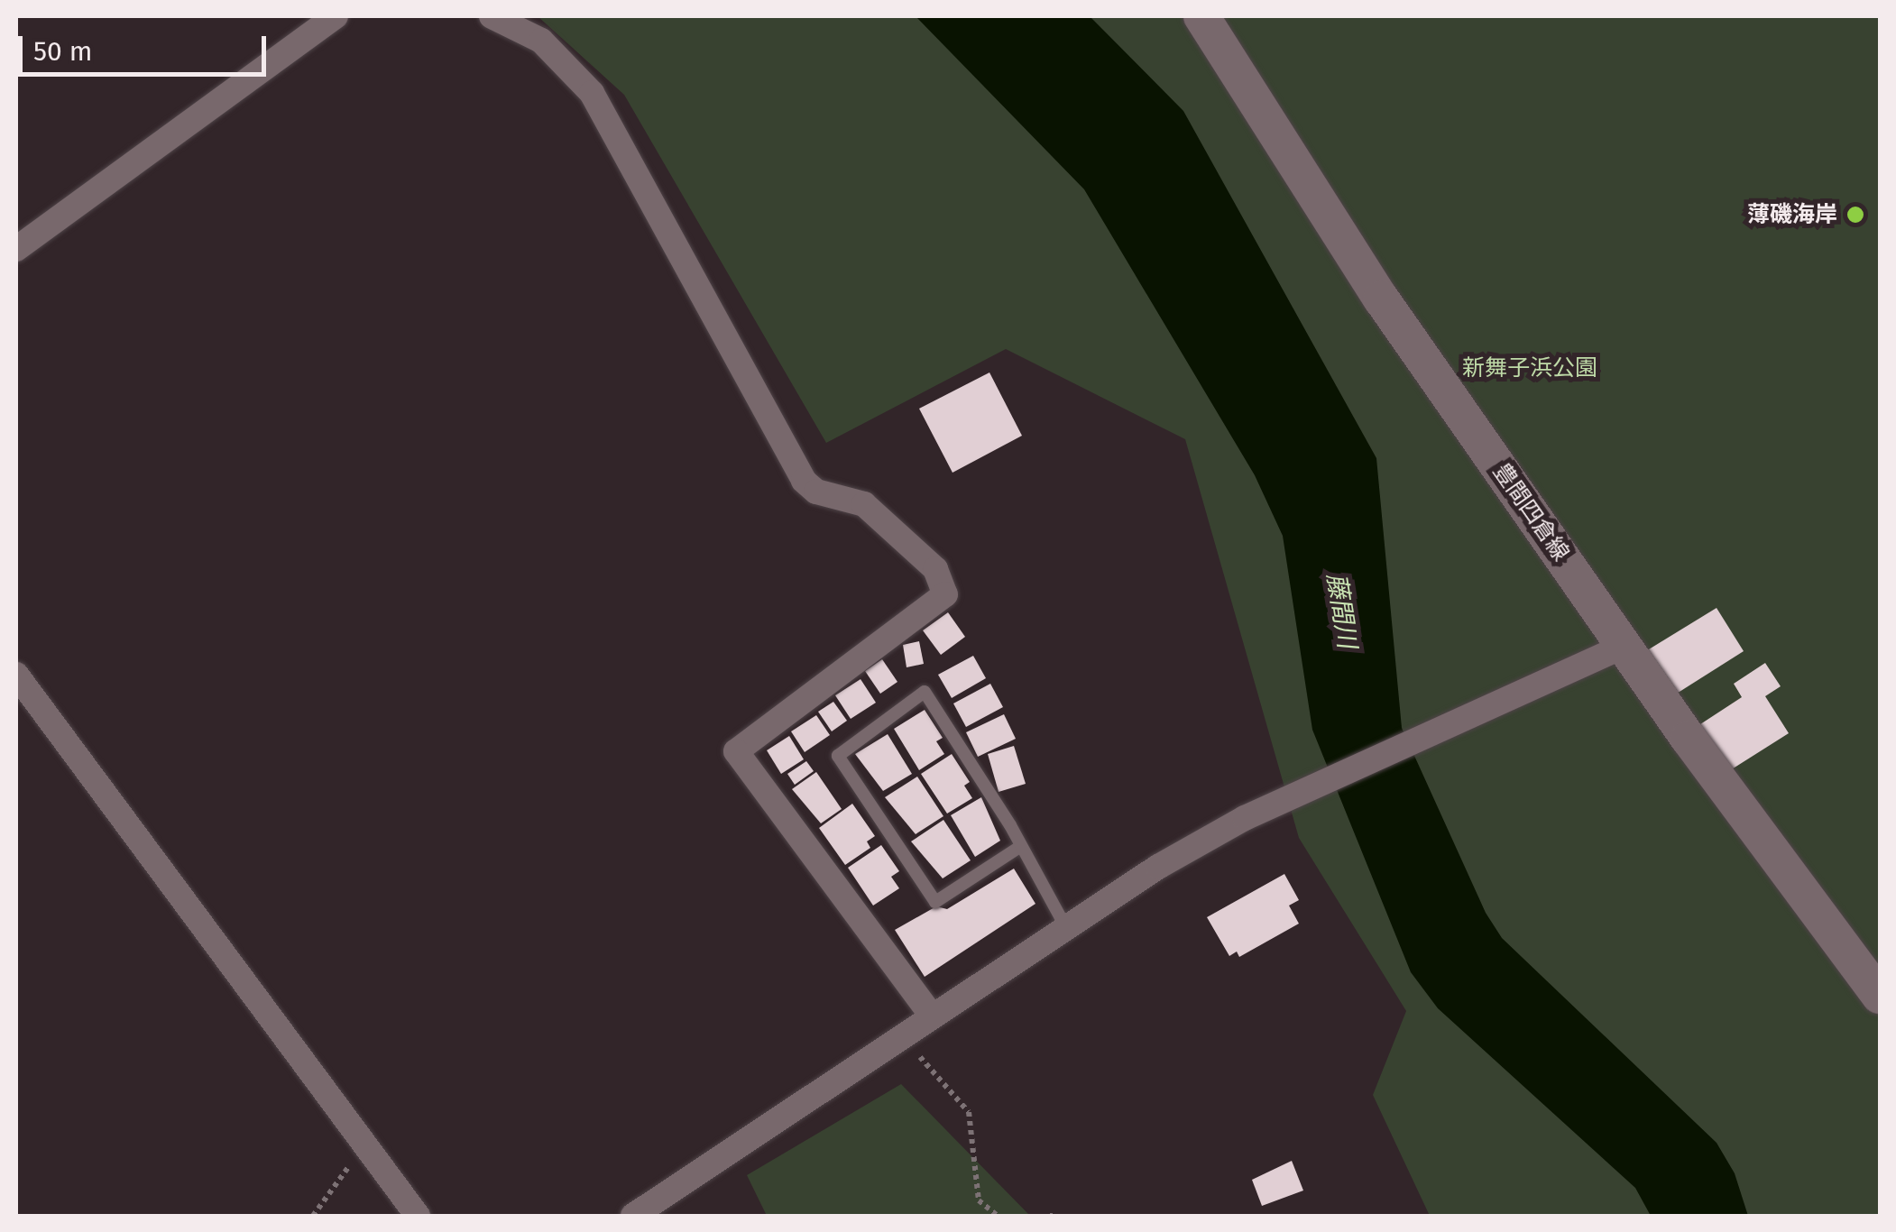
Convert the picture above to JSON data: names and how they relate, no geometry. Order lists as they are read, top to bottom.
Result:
{
  "streets": {
    "main road": ["豊間四倉線"]
  },
  "water": ["藤間川"],
  "parks": ["新舞子浜公園"],
  "places": ["薄磯海岸"],
  "scale_bar": "50 m"
}
